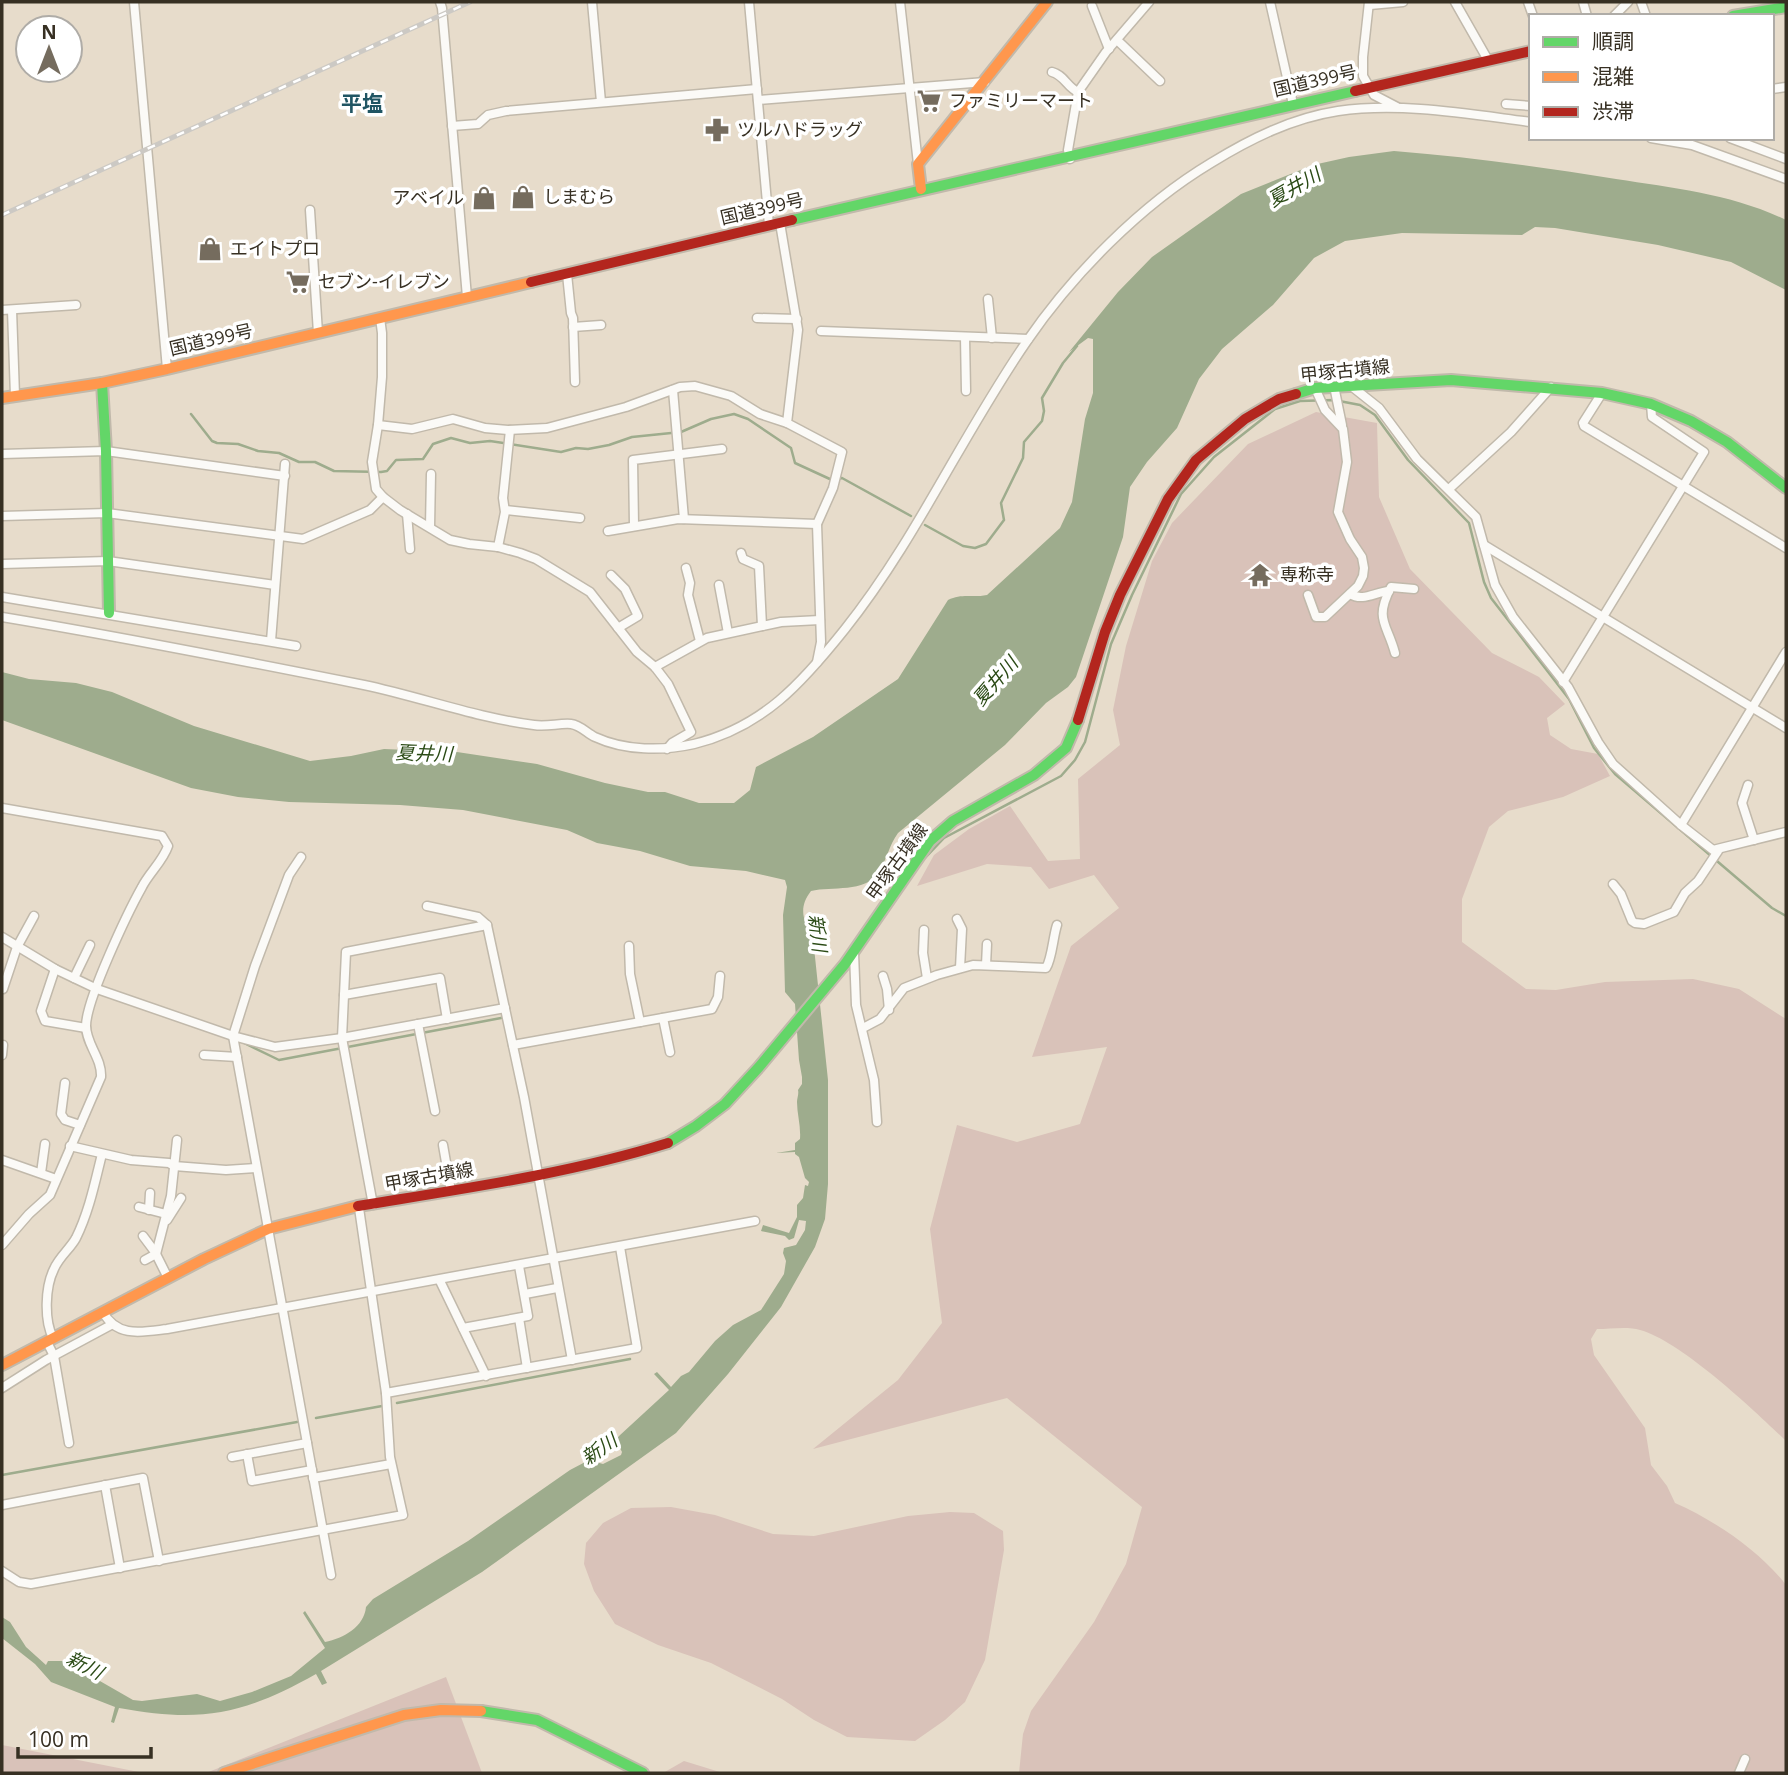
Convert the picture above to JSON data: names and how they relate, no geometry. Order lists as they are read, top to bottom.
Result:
{
  "streets": {
    "main road": ["国道399号", "甲塚古墳線"]
  },
  "districts": ["平塩"],
  "water": ["夏井川", "新川"],
  "places": {
    "supermarket": ["ファミリーマート", "セブン-イレブン"],
    "pharmacy": ["ツルハドラッグ"],
    "shop": ["しまむら", "アベイル", "エイトプロ"],
    "temple": ["専称寺"]
  },
  "legend": ["順調", "混雑", "渋滞"],
  "scale_bar": "100 m",
  "north": "top"
}
